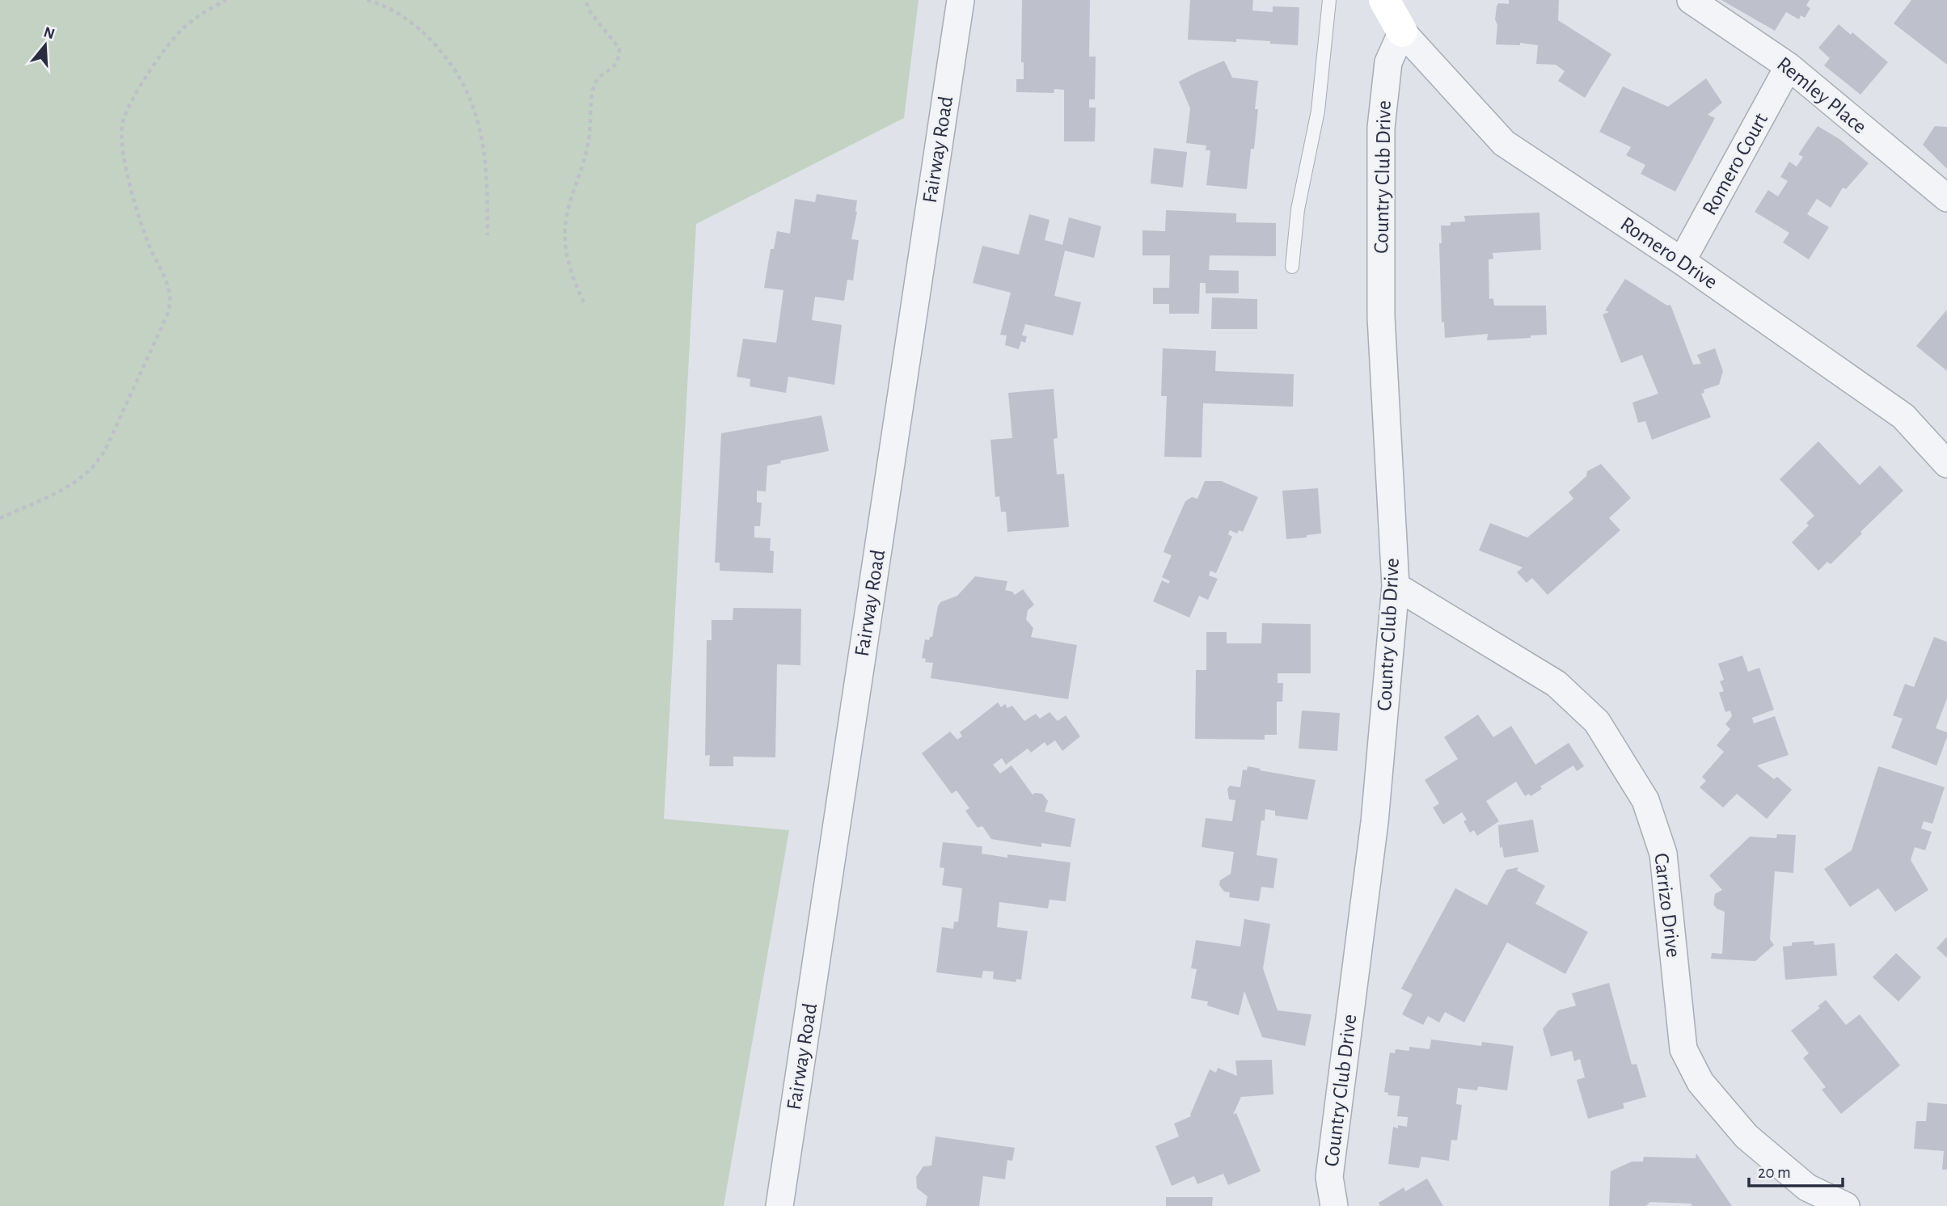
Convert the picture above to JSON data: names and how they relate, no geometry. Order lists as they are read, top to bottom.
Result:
{
  "streets": {
    "street": [
      "Remley Place",
      "Fairway Road",
      "Romero Court",
      "Country Club Drive",
      "Romero Drive",
      "Carrizo Drive"
    ]
  },
  "crossings": [
    ["Remley Place", "Romero Court"],
    ["Romero Court", "Romero Drive"],
    ["Country Club Drive", "Romero Drive"],
    ["Country Club Drive", "Carrizo Drive"]
  ],
  "scale_bar": "20 m",
  "north": "top"
}
